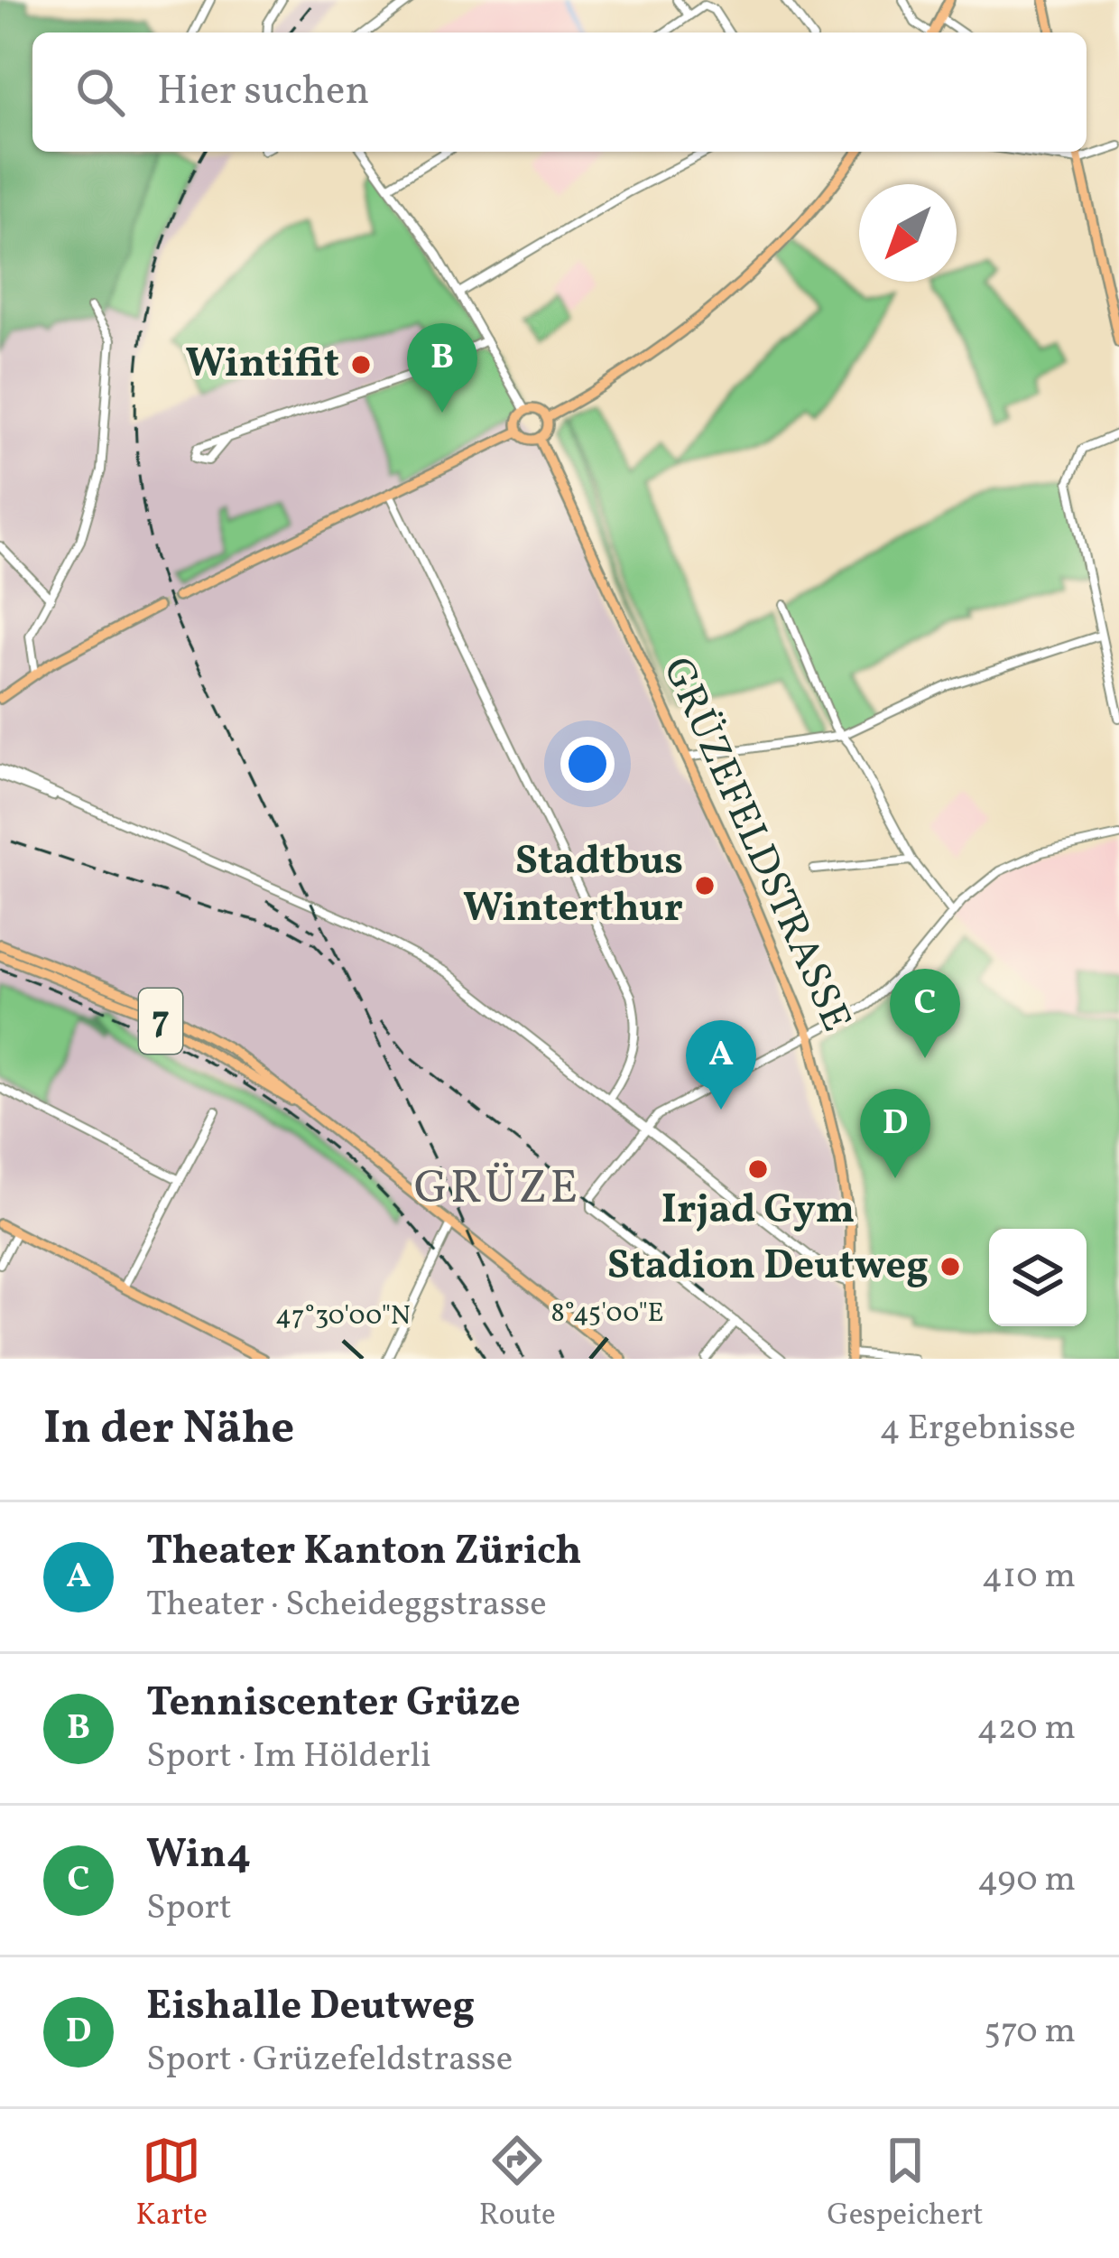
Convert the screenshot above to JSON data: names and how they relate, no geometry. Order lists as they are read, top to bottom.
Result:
{
  "streets": {
    "main road": ["GRÜZEFELDSTRASSE", "7"]
  },
  "districts": ["GRÜZE"],
  "places": [
    "Wintifit",
    "Stadtbus Winterthur",
    "Irjad Gym",
    "Stadion Deutweg"
  ],
  "north": "bottom left",
  "page": {
    "search": "Hier suchen",
    "pins": [
      "B",
      "C",
      "A",
      "D"
    ],
    "heading": ["In der Nähe", "4 Ergebnisse"],
    "list": [
      {
        "mark": "A",
        "name": "Theater Kanton Zürich",
        "note": "Theater · Scheideggstrasse",
        "value": "410 m"
      },
      {
        "mark": "B",
        "name": "Tenniscenter Grüze",
        "note": "Sport · Im Hölderli",
        "value": "420 m"
      },
      {
        "mark": "C",
        "name": "Win4",
        "note": "Sport",
        "value": "490 m"
      },
      {
        "mark": "D",
        "name": "Eishalle Deutweg",
        "note": "Sport · Grüzefeldstrasse",
        "value": "570 m"
      }
    ],
    "nav": ["Karte", "Route", "Gespeichert"]
  },
  "coordinates": ["8°45'00\"E", "47°30'00\"N"]
}
